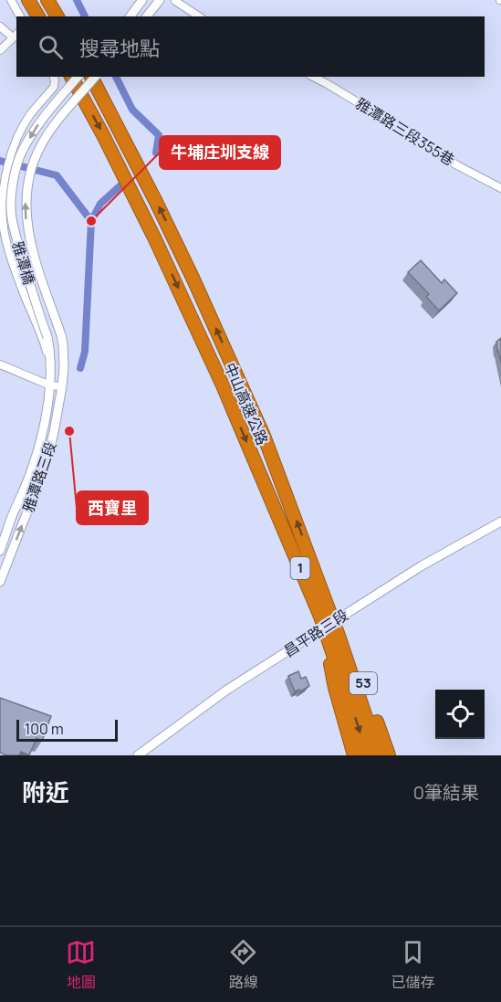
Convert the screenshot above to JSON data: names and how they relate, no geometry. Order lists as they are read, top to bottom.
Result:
{
  "streets": {
    "highway": ["中山高速公路", "1", "53"],
    "street": [
      "雅潭路三段355巷",
      "雅潭橋",
      "雅潭路三段",
      "昌平路三段"
    ]
  },
  "crossings": [
    ["雅潭橋", "雅潭路三段"],
    ["中山高速公路", "53"]
  ],
  "places": ["牛埔庄圳支線", "西寶里"],
  "scale_bar": "100 m",
  "page": {
    "search": "搜尋地點",
    "scale": "100 m",
    "heading": ["附近", "0筆結果"],
    "nav": ["地圖", "路線", "已儲存"]
  }
}
